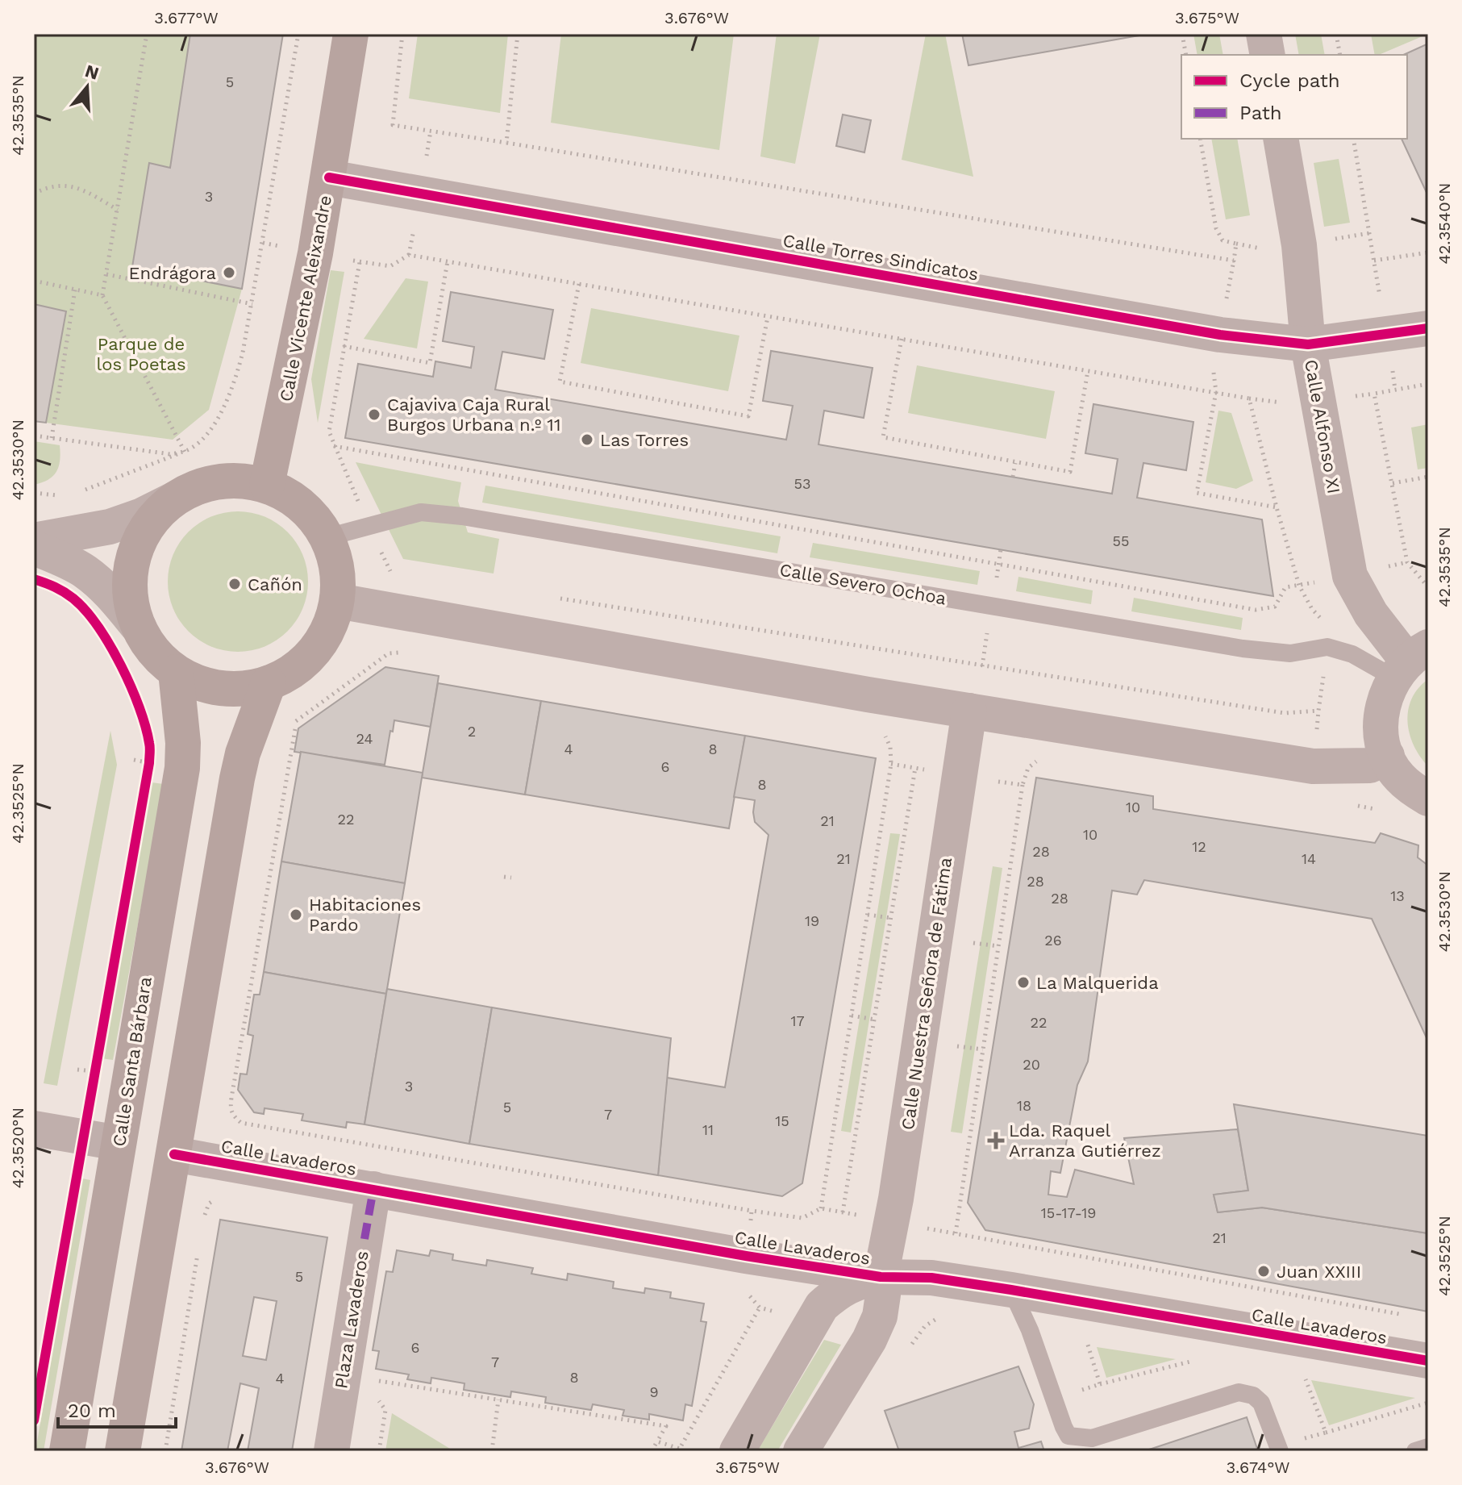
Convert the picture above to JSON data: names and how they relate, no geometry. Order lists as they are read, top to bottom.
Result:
{
  "streets": {
    "main road": ["Calle Vicente Aleixandre", "Calle Santa Bárbara"],
    "street": [
      "Calle Torres Sindicatos",
      "Calle Alfonso XI",
      "Calle Nuestra Señora de Fátima",
      "Calle Lavaderos",
      "Plaza Lavaderos"
    ],
    "lane": ["Calle Severo Ochoa"]
  },
  "crossings": [
    ["Calle Torres Sindicatos", "Calle Vicente Aleixandre"],
    ["Calle Torres Sindicatos", "Calle Alfonso XI"],
    ["Calle Vicente Aleixandre", "Calle Severo Ochoa"],
    ["Calle Vicente Aleixandre", "Calle Santa Bárbara"],
    ["Calle Alfonso XI", "Calle Severo Ochoa"],
    ["Calle Severo Ochoa", "Calle Santa Bárbara"],
    ["Calle Nuestra Señora de Fátima", "Calle Lavaderos"],
    ["Calle Lavaderos", "Plaza Lavaderos"]
  ],
  "parks": ["Parque de los Poetas"],
  "places": {
    "other": [
      "Endrágora",
      "Cajaviva Caja Rural Burgos Urbana n.º 11",
      "Las Torres",
      "Cañón",
      "Habitaciones Pardo",
      "La Malquerida",
      "Juan XXIII"
    ],
    "health": ["Lda. Raquel Arranza Gutiérrez"]
  },
  "house_numbers": [
    "5",
    "3",
    "53",
    "55",
    "2",
    "24",
    "4",
    "8",
    "6",
    "8",
    "10",
    "22",
    "21",
    "10",
    "12",
    "28",
    "21",
    "14",
    "28",
    "13",
    "28",
    "19",
    "26",
    "17",
    "22",
    "20",
    "3",
    "18",
    "5",
    "7",
    "15",
    "11",
    "15-17-19",
    "21",
    "5",
    "6",
    "7",
    "8",
    "4",
    "9"
  ],
  "legend": ["Cycle path", "Path"],
  "scale_bar": "20 m",
  "north": "top",
  "coordinates": [
    "3.677°W",
    "3.676°W",
    "3.675°W",
    "42.3535°N",
    "42.3540°N",
    "42.3530°N",
    "42.3525°N",
    "42.3520°N",
    "3.674°W"
  ]
}
